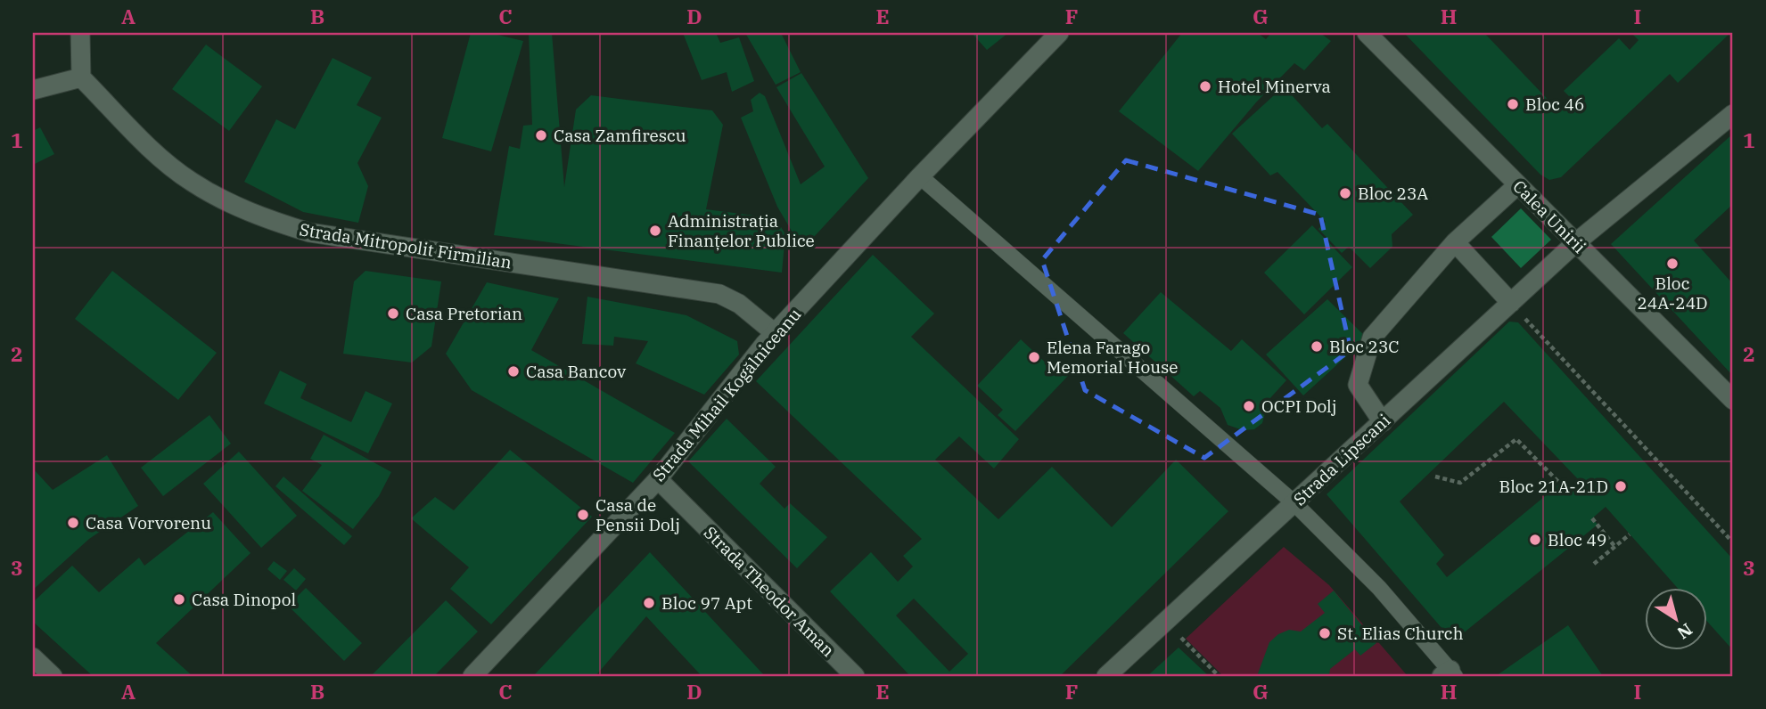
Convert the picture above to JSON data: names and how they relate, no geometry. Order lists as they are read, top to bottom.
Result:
{
  "streets": {
    "street": [
      "Calea Unirii",
      "Strada Mitropolit Firmilian",
      "Strada Mihail Kogălniceanu",
      "Strada Lipscani",
      "Strada Theodor Aman"
    ]
  },
  "crossings": [
    ["Calea Unirii", "Strada Lipscani"],
    ["Strada Mitropolit Firmilian", "Strada Mihail Kogălniceanu"],
    ["Strada Mihail Kogălniceanu", "Strada Theodor Aman"]
  ],
  "places": [
    "Hotel Minerva",
    "Bloc 46",
    "Casa Zamfirescu",
    "Bloc 23A",
    "Administrația Finanțelor Publice",
    "Bloc 24A-24D",
    "Casa Pretorian",
    "Bloc 23C",
    "Elena Farago Memorial House",
    "Casa Bancov",
    "OCPI Dolj",
    "Bloc 21A-21D",
    "Casa de Pensii Dolj",
    "Casa Vorvorenu",
    "Bloc 49",
    "Casa Dinopol",
    "Bloc 97 Apt",
    "St. Elias Church"
  ],
  "north": "bottom right",
  "grid": {
    "columns": [
      "A",
      "B",
      "C",
      "D",
      "E",
      "F",
      "G",
      "H",
      "I"
    ],
    "rows": ["1", "2", "3"]
  }
}
